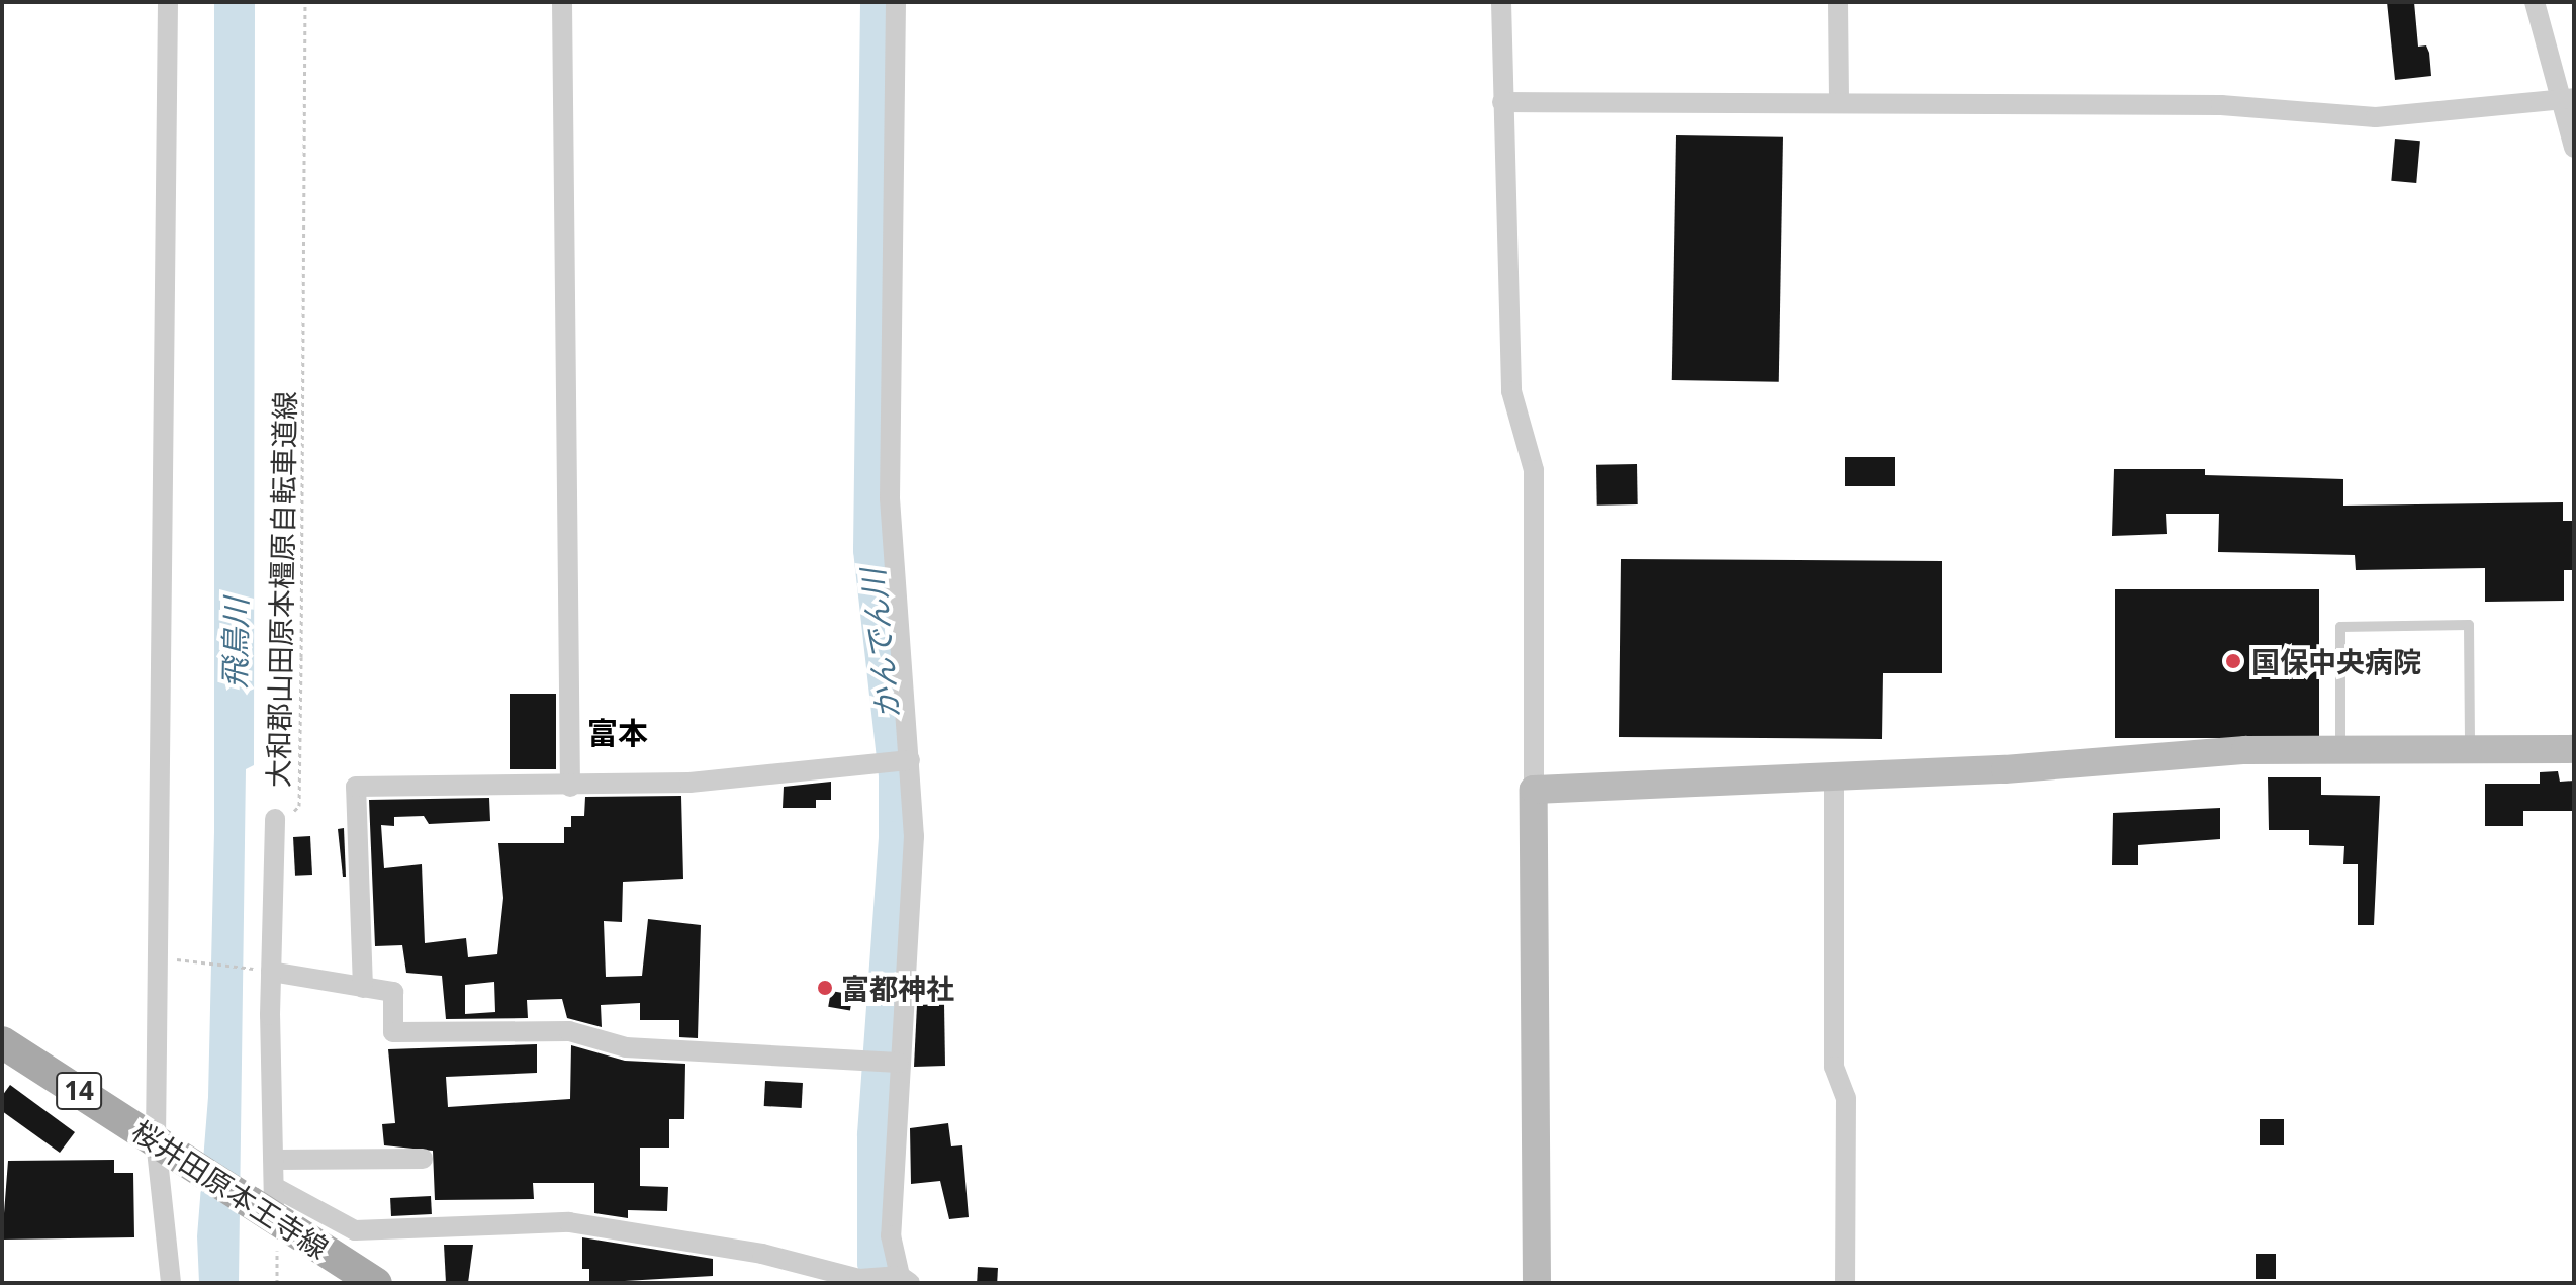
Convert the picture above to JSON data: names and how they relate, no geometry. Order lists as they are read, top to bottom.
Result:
{
  "streets": {
    "main road": ["14", "桜井田原本王寺線"],
    "path": ["大和郡山田原本橿原自転車道線"]
  },
  "districts": ["富本"],
  "water": ["飛鳥川", "かんでん川"],
  "places": ["国保中央病院", "富都神社"]
}
